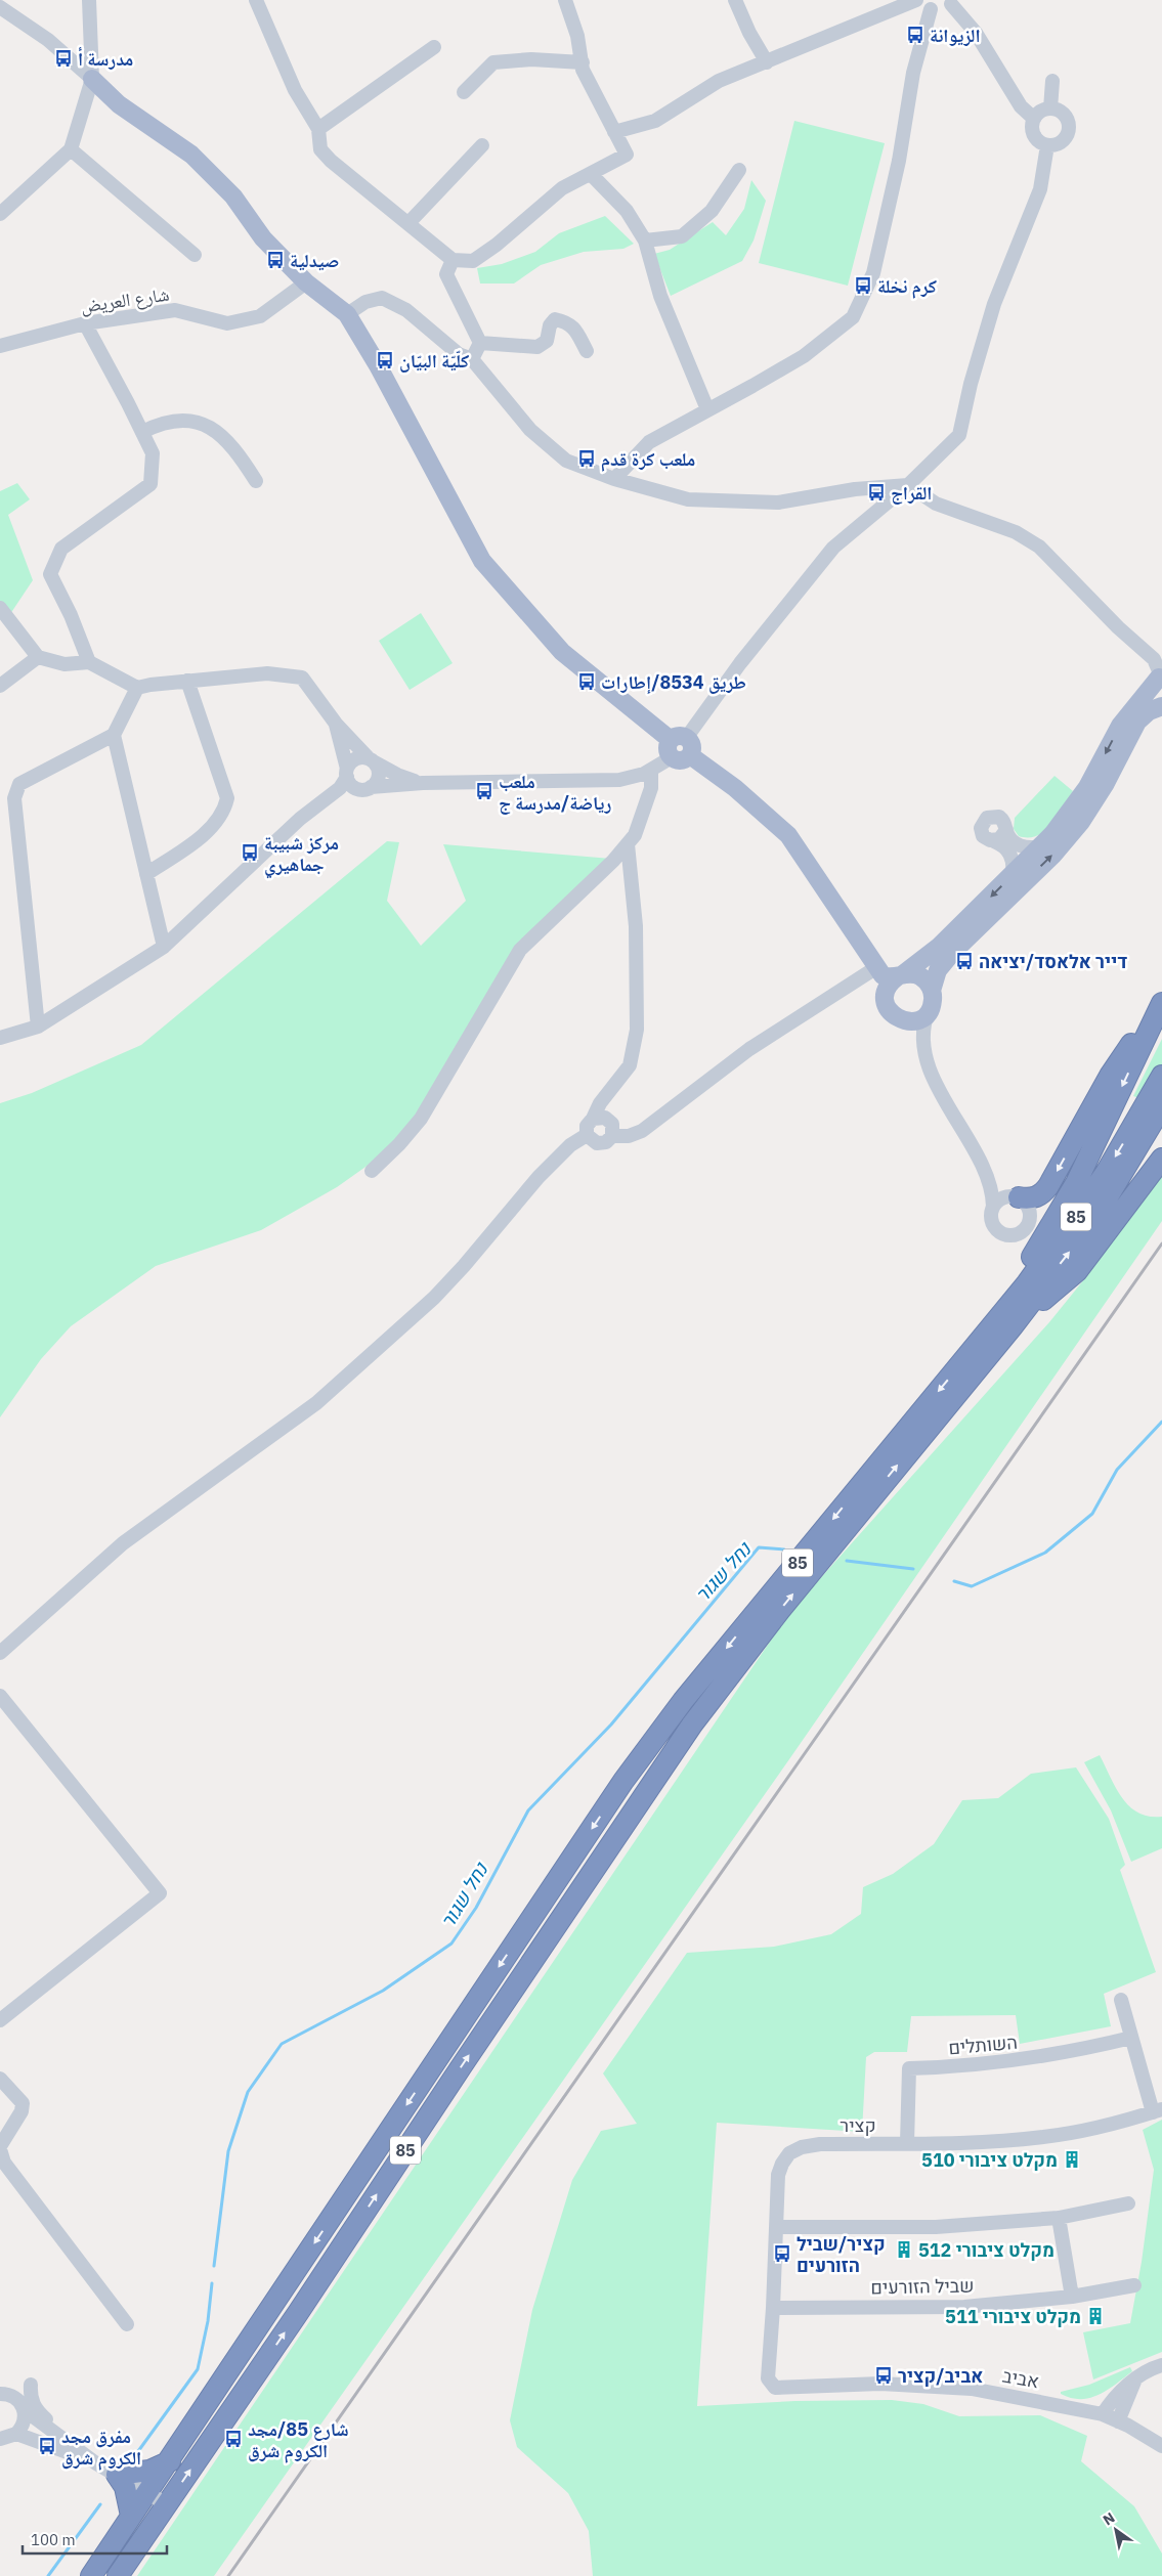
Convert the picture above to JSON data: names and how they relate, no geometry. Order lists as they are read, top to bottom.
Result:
{
  "streets": {
    "highway": ["85"],
    "street": [
      "شارع العريض",
      "השותלים",
      "קציר",
      "שביל הזורעים",
      "אביב"
    ]
  },
  "crossings": [
    ["השותלים", "קציר"],
    ["קציר", "שביל הזורעים"],
    ["קציר", "אביב"]
  ],
  "water": ["נחל שגור"],
  "places": {
    "bus stop": [
      "الزيوانة",
      "مدرسة أ",
      "صيدلية",
      "كرم نخلة",
      "كلّيّة البيّان",
      "ملعب كرة قدم",
      "القراج",
      "طريق 8534/إطارات",
      "ملعب رياضة/مدرسة ج",
      "مركز شبيبة جماهيري",
      "דייר אלאסד/יציאה",
      "קציר/שביל הזורעים",
      "אביב/קציר",
      "شارع 85/مجد الكروم شرق",
      "مفرق مجد الكروم شرق"
    ],
    "building": ["מקלט ציבורי 510", "מקלט ציבורי 512", "מקלט ציבורי 511"]
  },
  "scale_bar": "100 m",
  "north": "top left"
}
